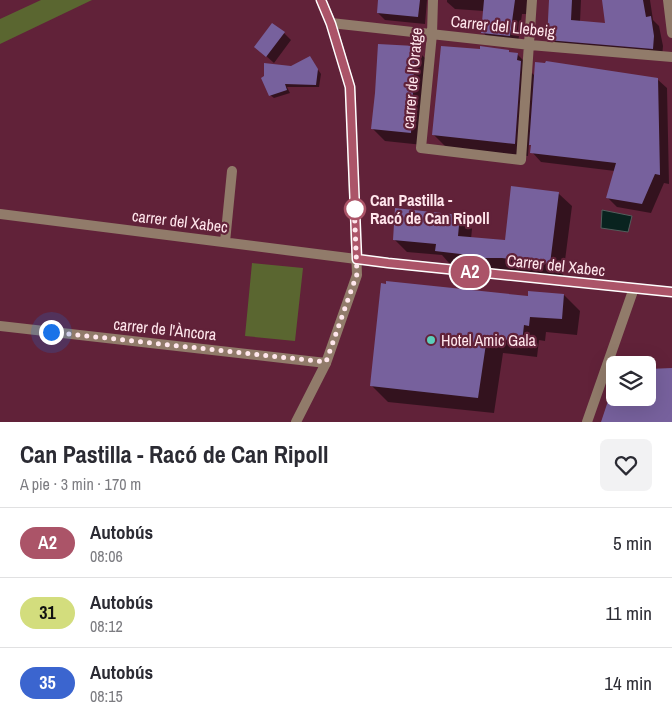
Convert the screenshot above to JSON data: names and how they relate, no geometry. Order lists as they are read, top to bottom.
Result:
{
  "streets": {
    "street": [
      "Carrer del Llebeig",
      "carrer de l'Oratge",
      "carrer del Xabec",
      "Carrer del Xabec",
      "carrer de l'Àncora"
    ]
  },
  "crossings": [
    ["Carrer del Llebeig", "carrer de l'Oratge"],
    ["carrer del Xabec", "Carrer del Xabec"]
  ],
  "places": ["Can Pastilla - Racó de Can Ripoll", "Hotel Amic Gala"],
  "lines": ["bus line A2"],
  "page": {
    "on_map": "A2",
    "heading": ["Can Pastilla - Racó de Can Ripoll", "A pie · 3 min · 170 m"],
    "list": [
      {
        "mark": "A2",
        "name": "Autobús",
        "note": "08:06",
        "value": "5 min"
      },
      {
        "mark": "31",
        "name": "Autobús",
        "note": "08:12",
        "value": "11 min"
      },
      {
        "mark": "35",
        "name": "Autobús",
        "note": "08:15",
        "value": "14 min"
      }
    ]
  }
}
